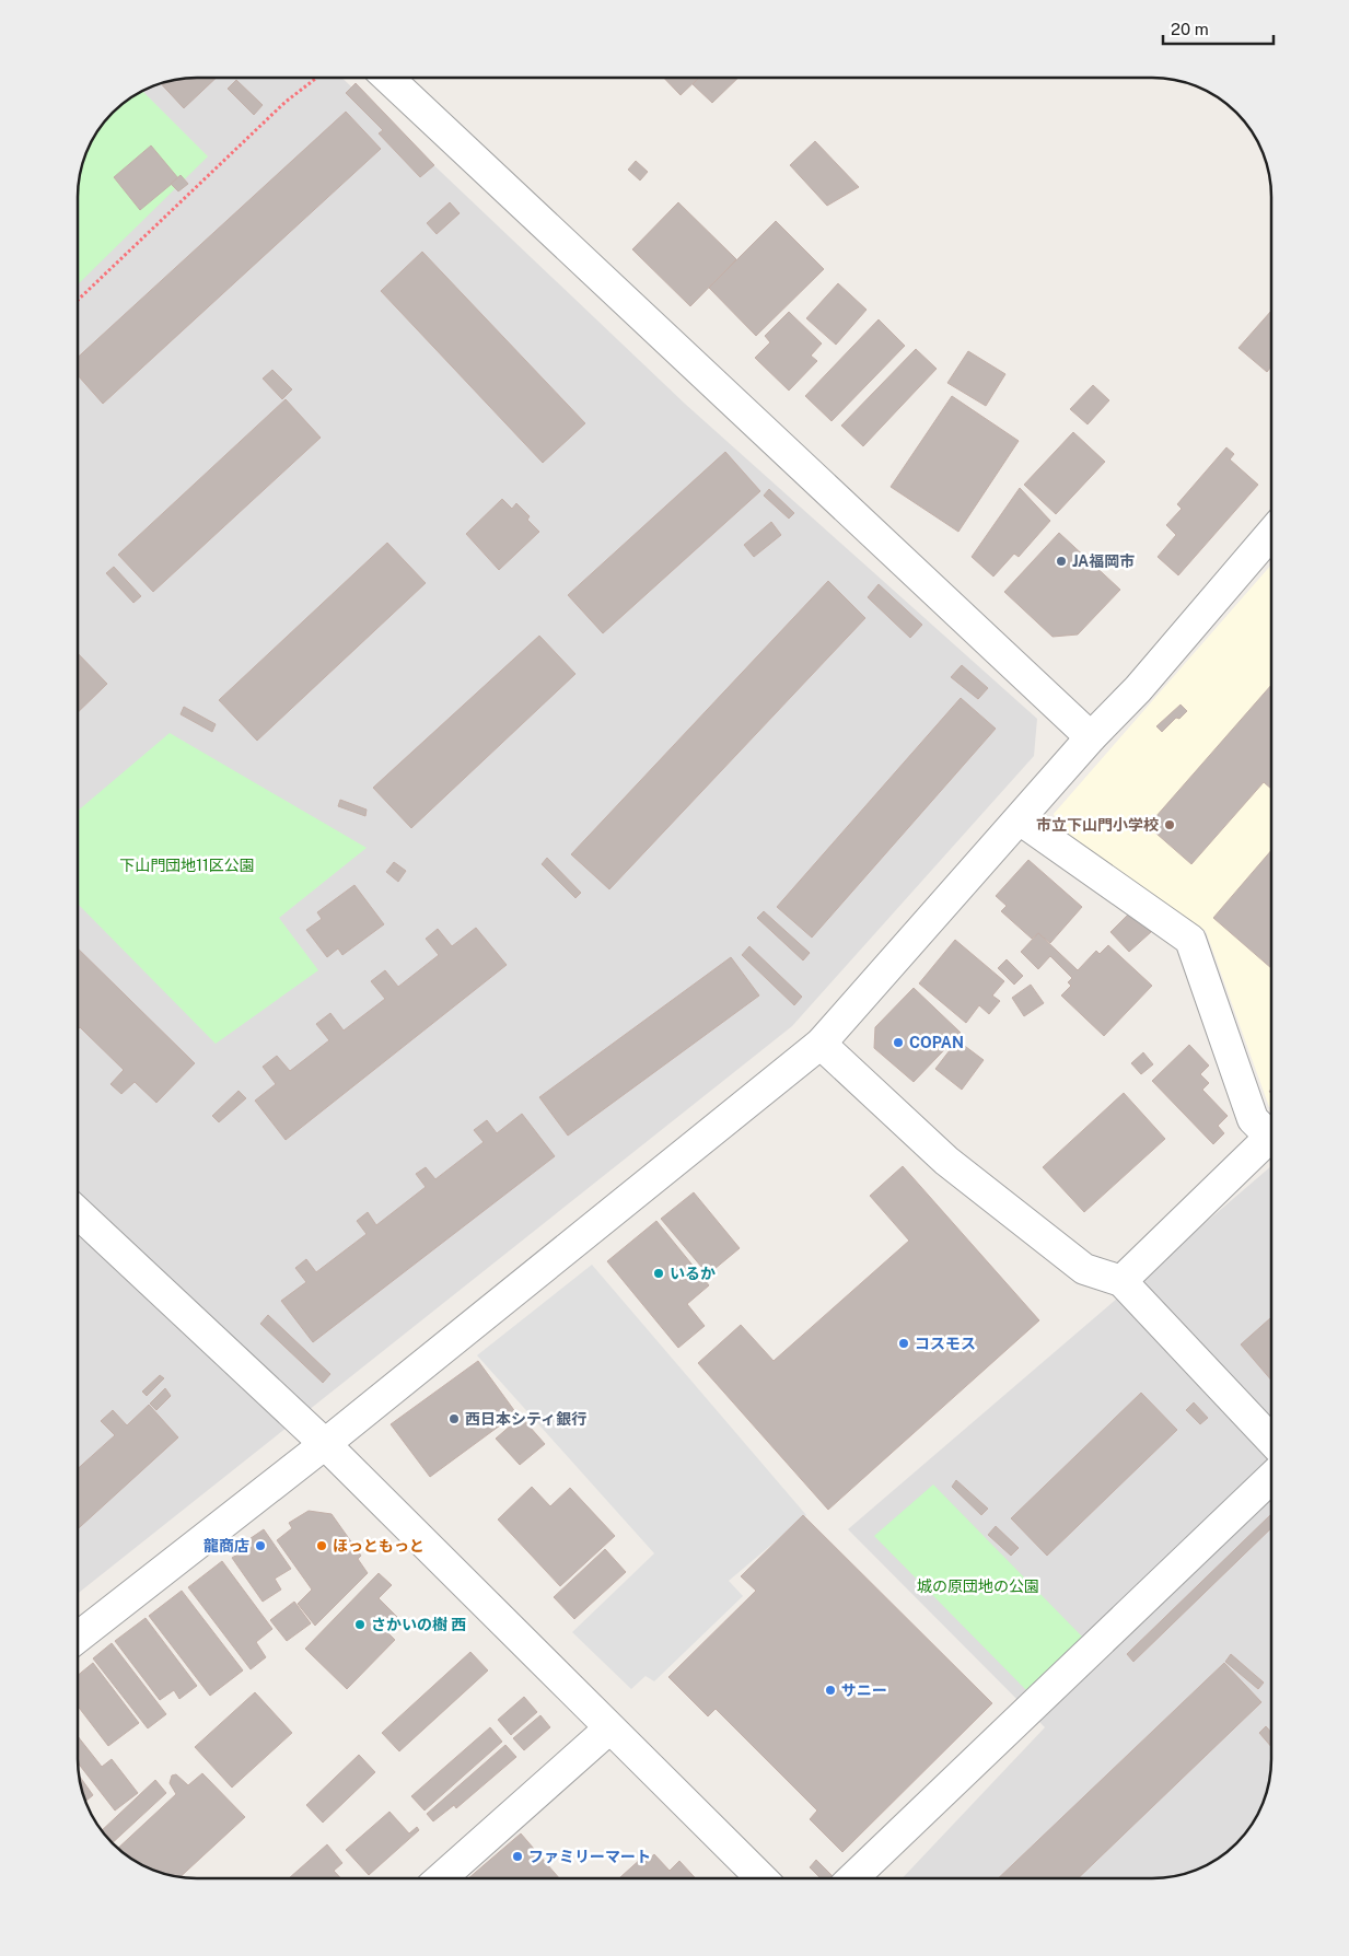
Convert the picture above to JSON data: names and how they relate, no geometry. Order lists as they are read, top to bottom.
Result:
{
  "parks": ["下山門団地11区公園", "城の原団地の公園"],
  "places": [
    "JA福岡市",
    "市立下山門小学校",
    "COPAN",
    "いるか",
    "コスモス",
    "西日本シティ銀行",
    "龍商店",
    "ほっともっと",
    "さかいの樹 西",
    "サニー",
    "ファミリーマート"
  ],
  "scale_bar": "20 m"
}
